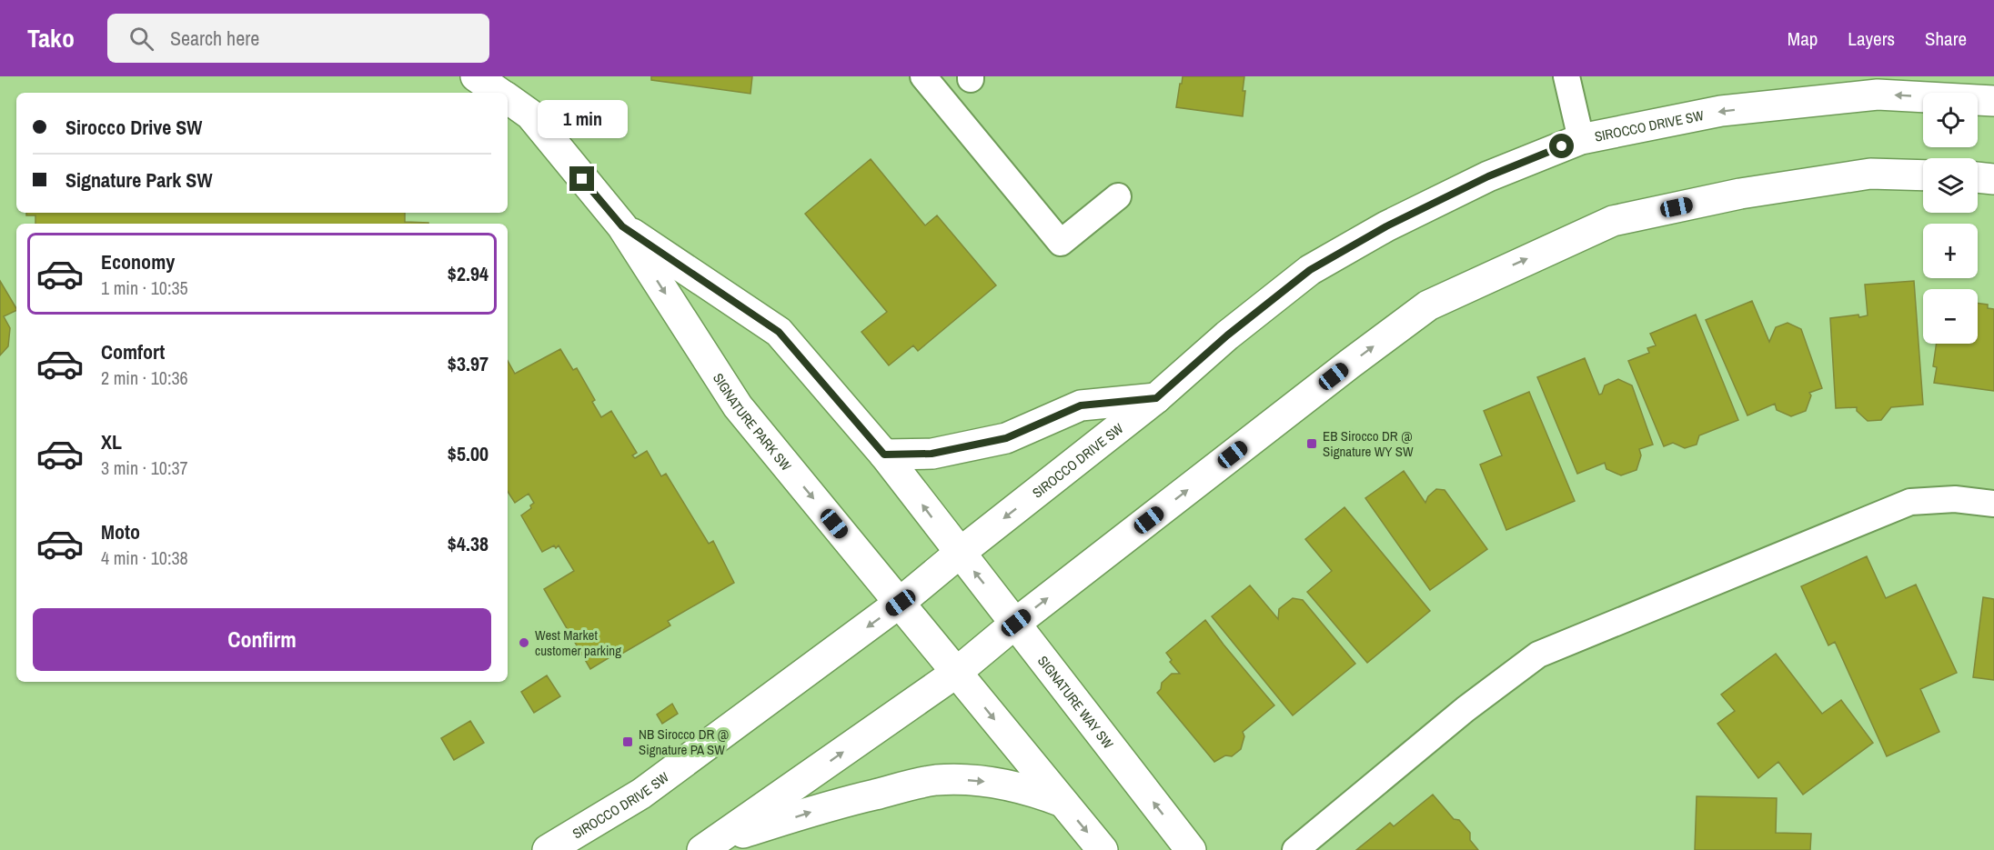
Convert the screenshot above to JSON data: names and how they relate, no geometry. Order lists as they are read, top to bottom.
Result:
{
  "streets": {
    "street": ["SIROCCO DRIVE SW", "SIGNATURE PARK SW", "SIGNATURE WAY SW"]
  },
  "crossings": [
    ["SIROCCO DRIVE SW", "SIGNATURE PARK SW"],
    ["SIROCCO DRIVE SW", "SIGNATURE WAY SW"],
    ["SIGNATURE PARK SW", "SIGNATURE WAY SW"]
  ],
  "places": {
    "transit": ["EB Sirocco DR @ Signature WY SW", "NB Sirocco DR @ Signature PA SW"],
    "other": ["West Market customer parking"]
  },
  "page": {
    "header": "Tako",
    "search": "Search here",
    "nav": ["Map", "Layers", "Share"],
    "map_buttons": ["+", "−"],
    "banner": ["Sirocco Drive SW", "Signature Park SW"],
    "bubble": "1 min",
    "list": [
      {
        "name": "Economy",
        "note": "1 min · 10:35",
        "value": "$2.94"
      },
      {
        "name": "Comfort",
        "note": "2 min · 10:36",
        "value": "$3.97"
      },
      {
        "name": "XL",
        "note": "3 min · 10:37",
        "value": "$5.00"
      },
      {
        "name": "Moto",
        "note": "4 min · 10:38",
        "value": "$4.38"
      }
    ],
    "buttons": "Confirm"
  }
}
